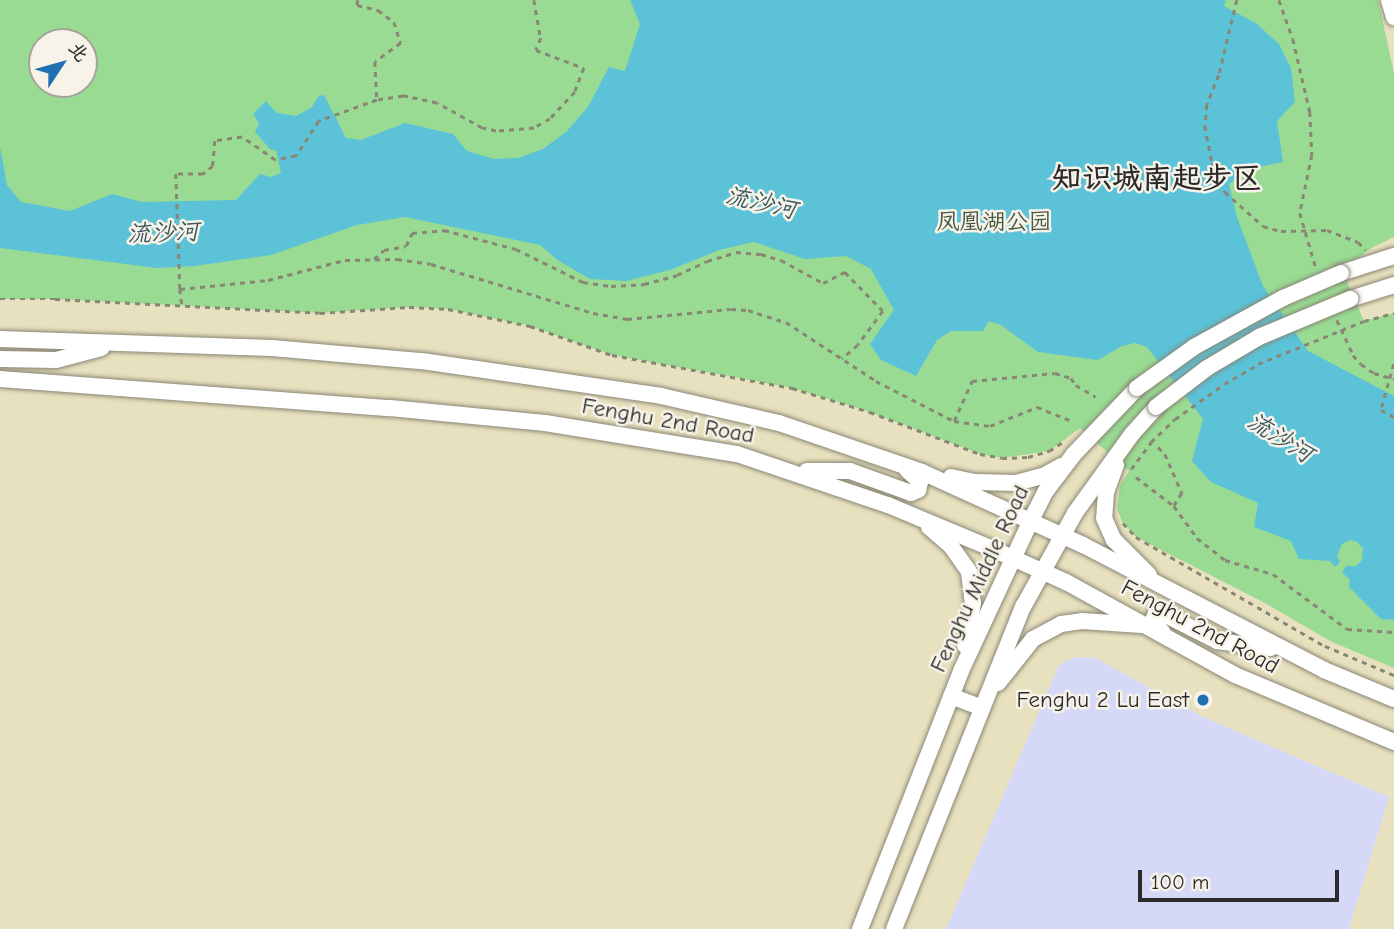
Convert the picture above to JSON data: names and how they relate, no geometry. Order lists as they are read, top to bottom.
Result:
{
  "streets": {
    "street": ["Fenghu 2nd Road", "Fenghu Middle Road"]
  },
  "crossings": [
    ["Fenghu 2nd Road", "Fenghu Middle Road"]
  ],
  "districts": ["知识城南起步区"],
  "water": ["流沙河"],
  "parks": ["凤凰湖公园"],
  "places": ["Fenghu 2 Lu East"],
  "scale_bar": "100 m",
  "north": "top right"
}
